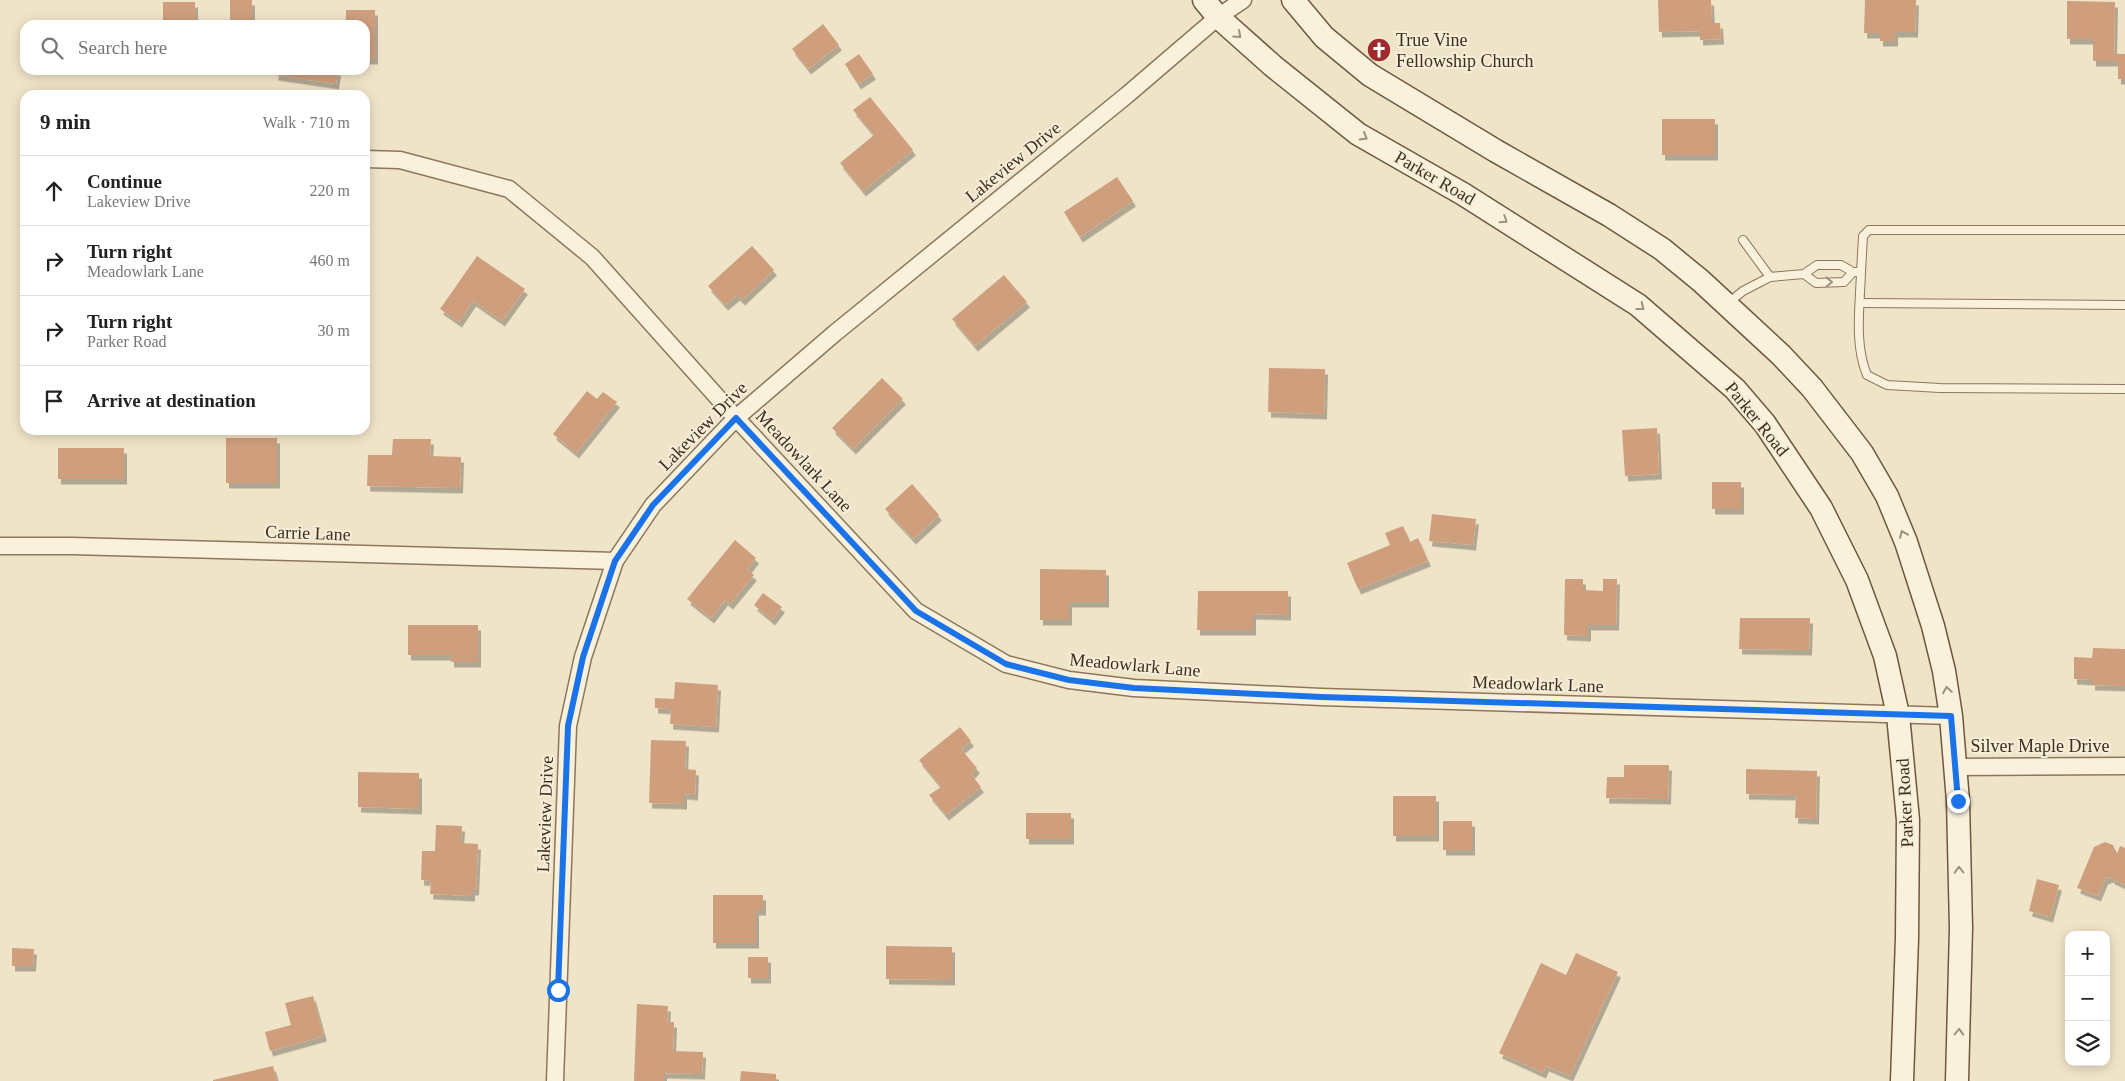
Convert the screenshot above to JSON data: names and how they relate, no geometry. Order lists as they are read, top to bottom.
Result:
{
  "streets": {
    "main road": ["Parker Road"],
    "street": [
      "Lakeview Drive",
      "Meadowlark Lane",
      "Carrie Lane",
      "Silver Maple Drive"
    ]
  },
  "crossings": [
    ["Lakeview Drive", "Parker Road"],
    ["Lakeview Drive", "Meadowlark Lane"],
    ["Lakeview Drive", "Carrie Lane"],
    ["Parker Road", "Meadowlark Lane"]
  ],
  "places": {
    "church": ["True Vine Fellowship Church"]
  },
  "page": {
    "search": "Search here",
    "heading": ["9 min", "Walk · 710 m"],
    "list": [
      ["Continue", "Lakeview Drive", "220 m"],
      ["Turn right", "Meadowlark Lane", "460 m"],
      ["Turn right", "Parker Road", "30 m"],
      "Arrive at destination"
    ],
    "map_buttons": ["+", "−"]
  }
}
